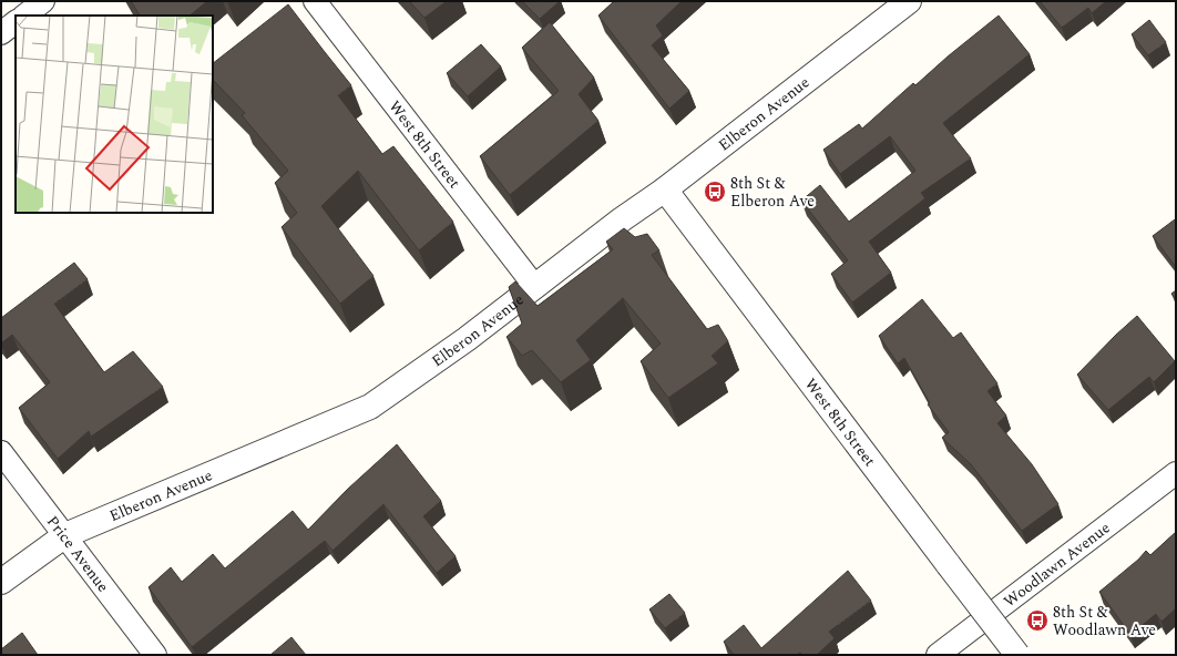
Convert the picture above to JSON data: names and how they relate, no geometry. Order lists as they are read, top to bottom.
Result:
{
  "streets": {
    "street": [
      "Elberon Avenue",
      "West 8th Street",
      "Price Avenue",
      "Woodlawn Avenue"
    ]
  },
  "crossings": [
    ["Elberon Avenue", "West 8th Street"],
    ["Elberon Avenue", "Price Avenue"]
  ],
  "places": {
    "bus stop": ["8th St & Elberon Ave", "8th St & Woodlawn Ave"]
  }
}
